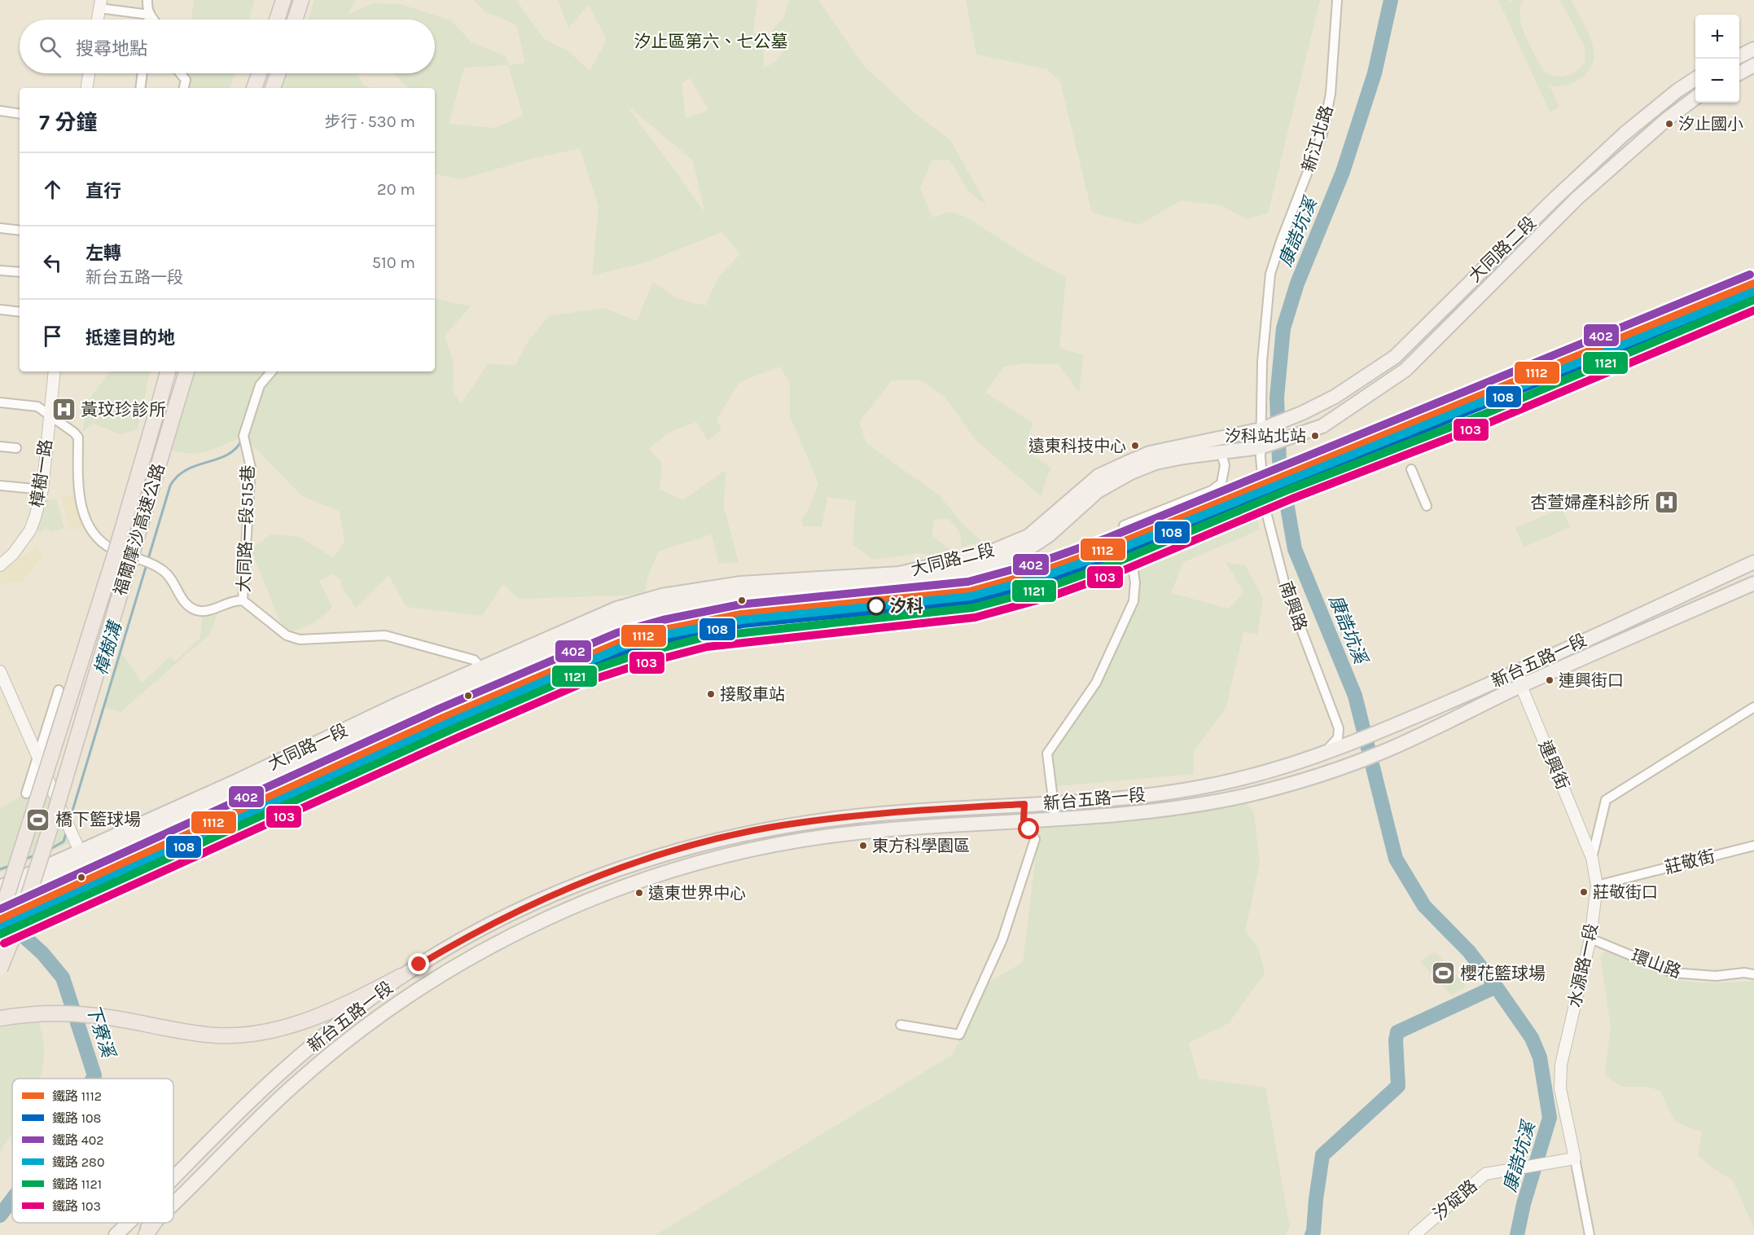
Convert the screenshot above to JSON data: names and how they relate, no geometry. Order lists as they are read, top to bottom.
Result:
{
  "streets": {
    "highway": ["福爾摩沙高速公路"],
    "main road": ["大同路二段", "新台五路一段", "大同路一段"],
    "street": [
      "新江北路",
      "樟樹一路",
      "大同路一段515巷",
      "南興路",
      "連興街",
      "莊敬街",
      "環山路",
      "水源路一段",
      "汐碇路"
    ]
  },
  "crossings": [
    ["新江北路", "大同路二段"],
    ["新江北路", "南興路"],
    ["大同路二段", "南興路"],
    ["大同路二段", "大同路一段"],
    ["大同路一段515巷", "大同路一段"],
    ["南興路", "新台五路一段"],
    ["新台五路一段", "連興街"],
    ["連興街", "水源路一段"],
    ["莊敬街", "水源路一段"],
    ["環山路", "水源路一段"],
    ["水源路一段", "汐碇路"]
  ],
  "water": ["康誥坑溪", "樟樹溝", "下寮溪"],
  "parks": ["汐止區第六、七公墓"],
  "places": {
    "other": [
      "汐止國小",
      "汐科站北站",
      "遠東科技中心",
      "汐科",
      "連興街口",
      "接駁車站",
      "東方科學園區",
      "莊敬街口",
      "遠東世界中心"
    ],
    "hospital": ["黃玟珍診所", "杏萱婦產科診所"],
    "sports": ["橋下籃球場", "櫻花籃球場"]
  },
  "lines": [
    "rail line 402",
    "rail line 1112",
    "rail line 280",
    "rail line 108",
    "rail line 1121",
    "rail line 103"
  ],
  "legend": [
    "鐵路 1112",
    "鐵路 108",
    "鐵路 402",
    "鐵路 280",
    "鐵路 1121",
    "鐵路 103"
  ],
  "page": {
    "map_buttons": ["+", "−"],
    "search": "搜尋地點",
    "heading": ["7 分鐘", "步行 · 530 m"],
    "list": [
      ["直行", "20 m"],
      ["左轉", "新台五路一段", "510 m"],
      "抵達目的地"
    ]
  }
}
